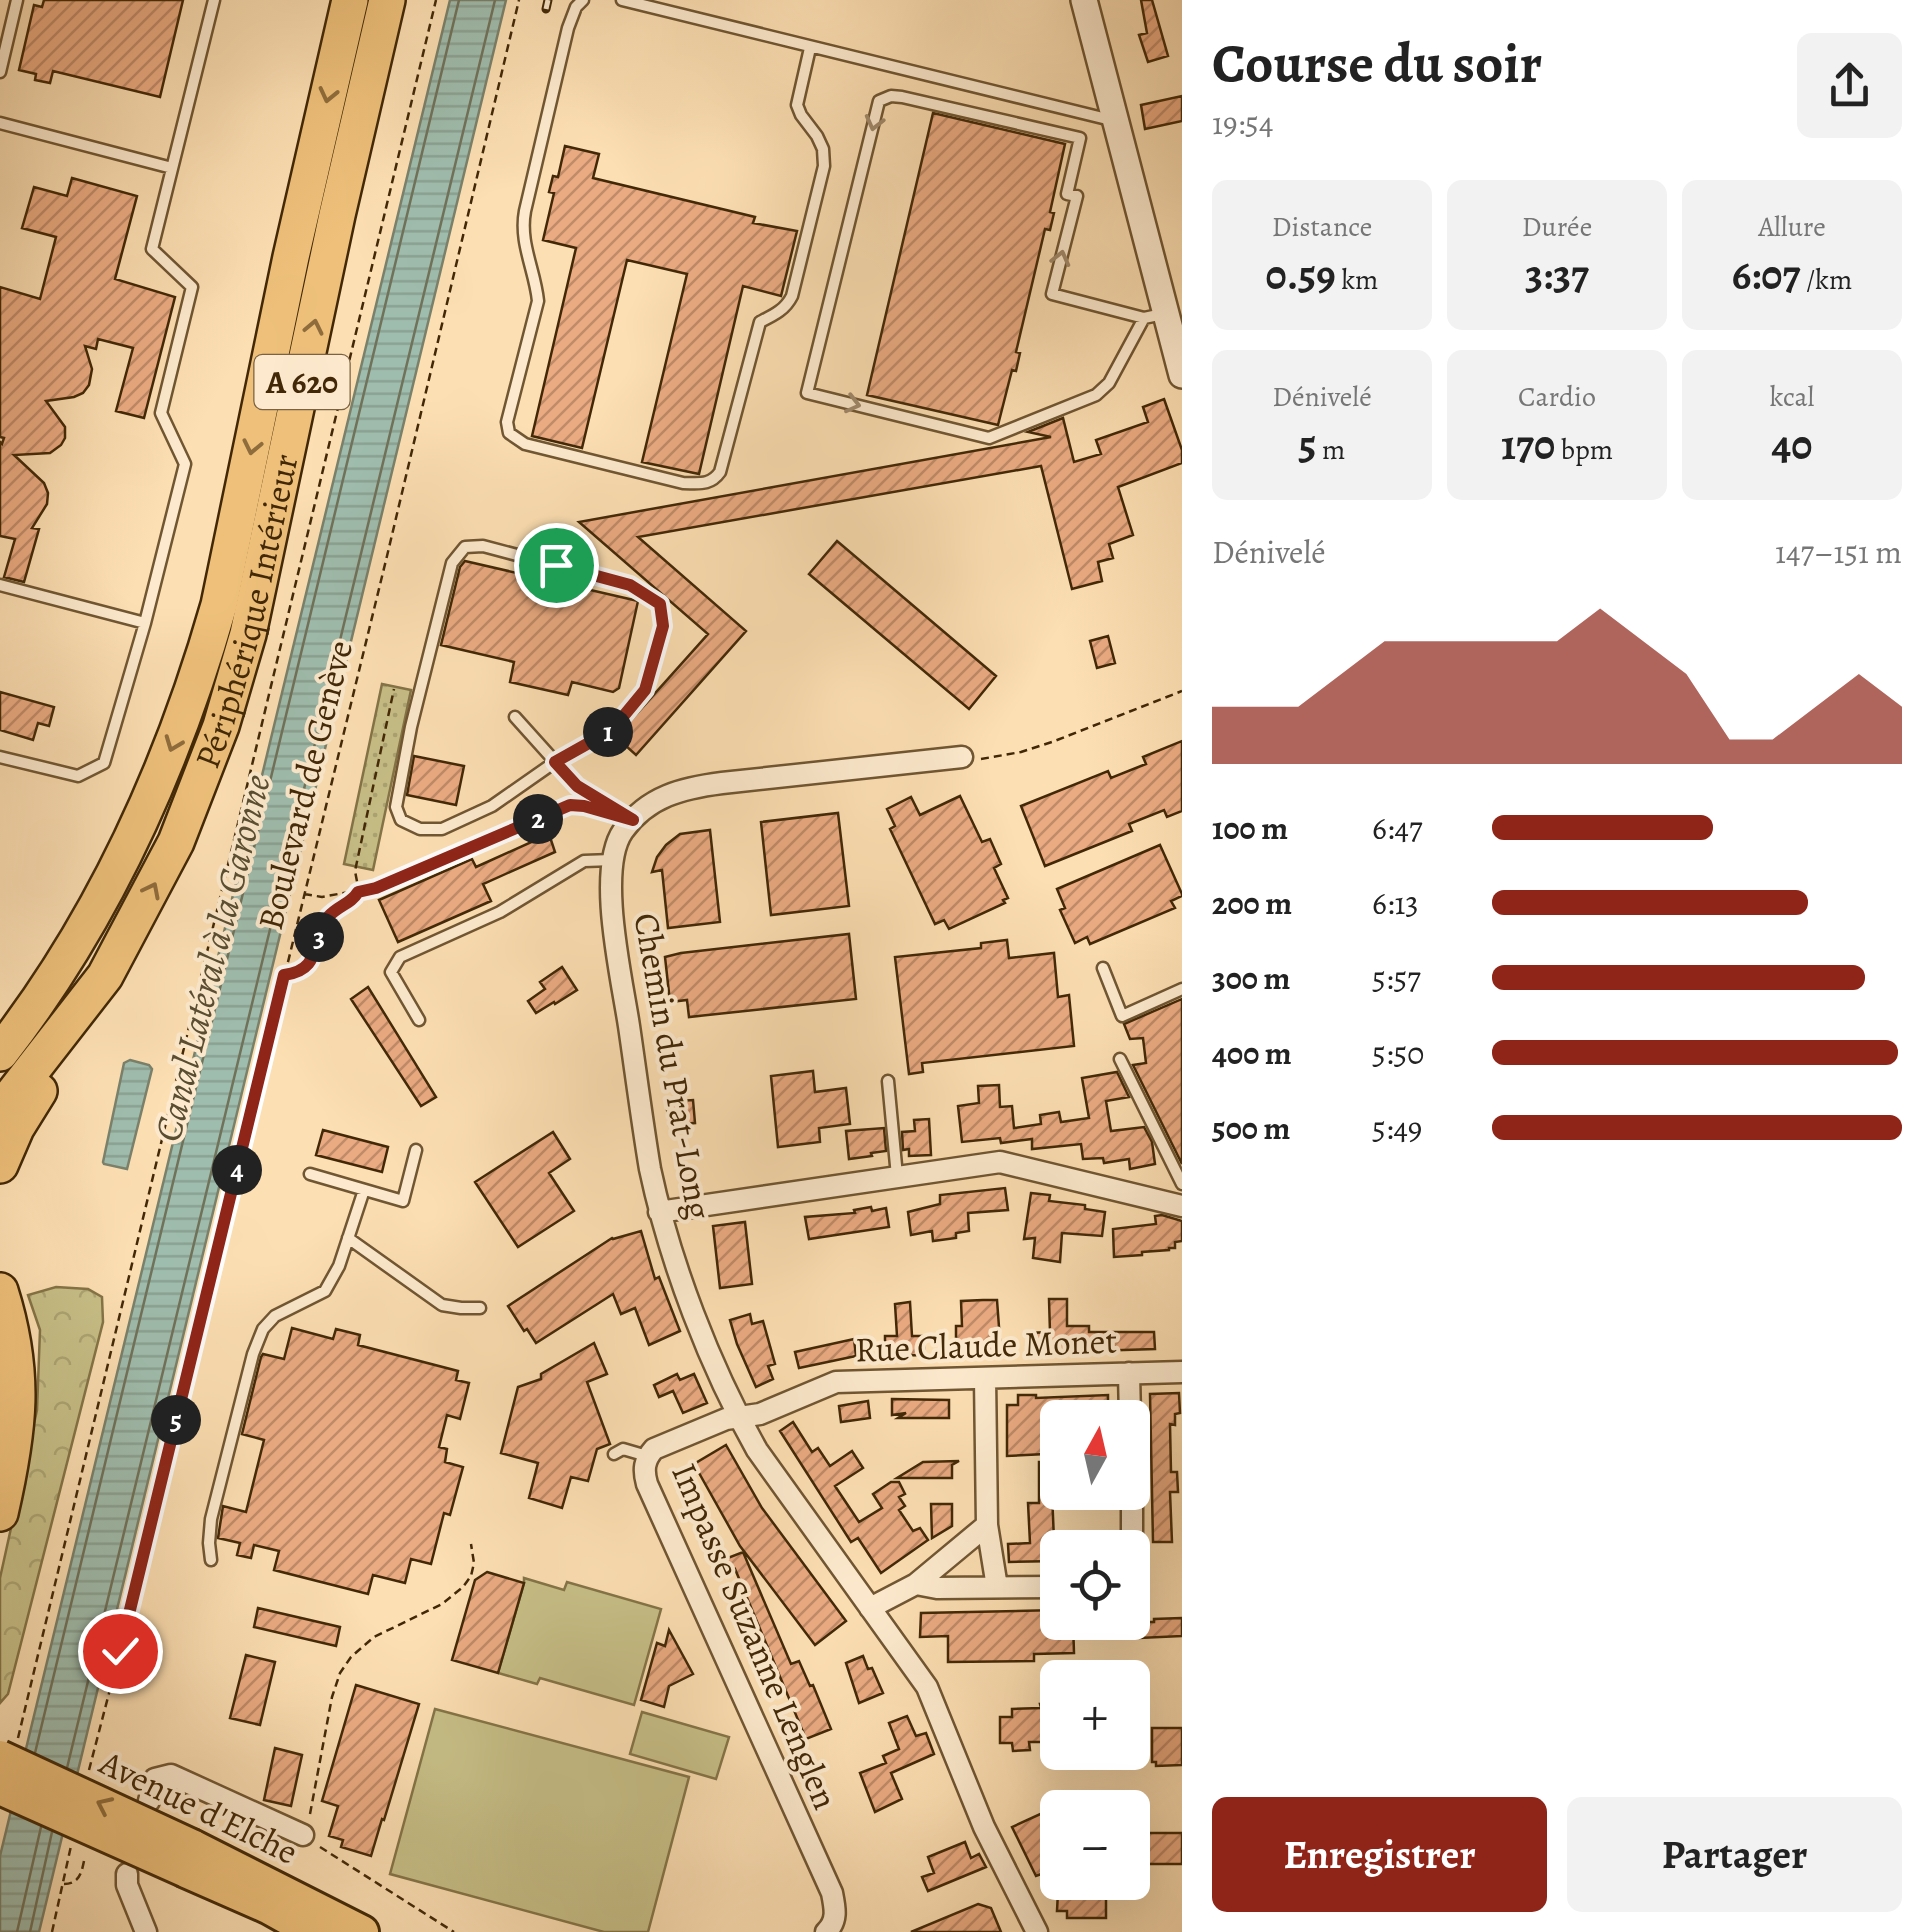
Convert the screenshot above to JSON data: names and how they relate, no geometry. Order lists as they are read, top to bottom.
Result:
{
  "streets": {
    "highway": ["A 620", "Périphérique Intérieur", "Avenue d'Elche"],
    "street": ["Chemin du Prat-Long", "Rue Claude Monet", "Impasse Suzanne Lenglen"],
    "path": ["Boulevard de Genève"]
  },
  "crossings": [
    ["Chemin du Prat-Long", "Rue Claude Monet"],
    ["Chemin du Prat-Long", "Impasse Suzanne Lenglen"],
    ["Rue Claude Monet", "Impasse Suzanne Lenglen"]
  ],
  "water": ["Canal Latéral à la Garonne"],
  "north": "top",
  "page": {
    "heading": ["Course du soir", "19:54"],
    "stats": [
      ["Distance", "0.59 km"],
      ["Durée", "3:37"],
      ["Allure", "6:07 /km"],
      ["Dénivelé", "5 m"],
      ["Cardio", "170 bpm"],
      ["kcal", "40"]
    ],
    "chart": ["Dénivelé", "147–151 m"],
    "pins": [
      "1",
      "2",
      "3",
      "4",
      "5"
    ],
    "list": [
      {
        "name": "100 m",
        "note": "6:47"
      },
      {
        "name": "200 m",
        "note": "6:13"
      },
      {
        "name": "300 m",
        "note": "5:57"
      },
      {
        "name": "400 m",
        "note": "5:50"
      },
      {
        "name": "500 m",
        "note": "5:49"
      }
    ],
    "map_buttons": ["+", "−"],
    "buttons": ["Enregistrer", "Partager"]
  }
}
